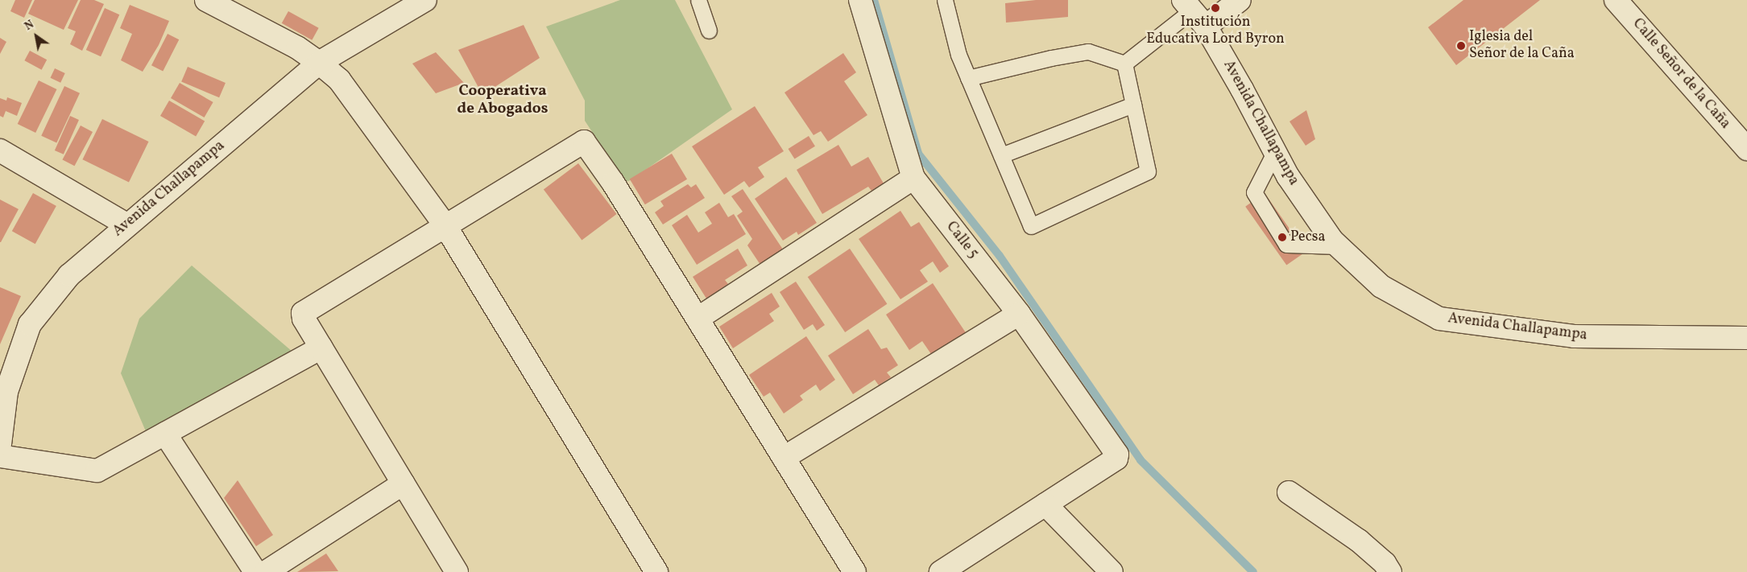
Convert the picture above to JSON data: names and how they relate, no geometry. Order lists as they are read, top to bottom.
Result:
{
  "streets": {
    "street": ["Calle Señor de la Caña", "Avenida Challapampa", "Calle 5"]
  },
  "districts": ["Cooperativa de Abogados"],
  "places": ["Institución Educativa Lord Byron", "Iglesia del Señor de la Caña", "Pecsa"],
  "north": "top left"
}
